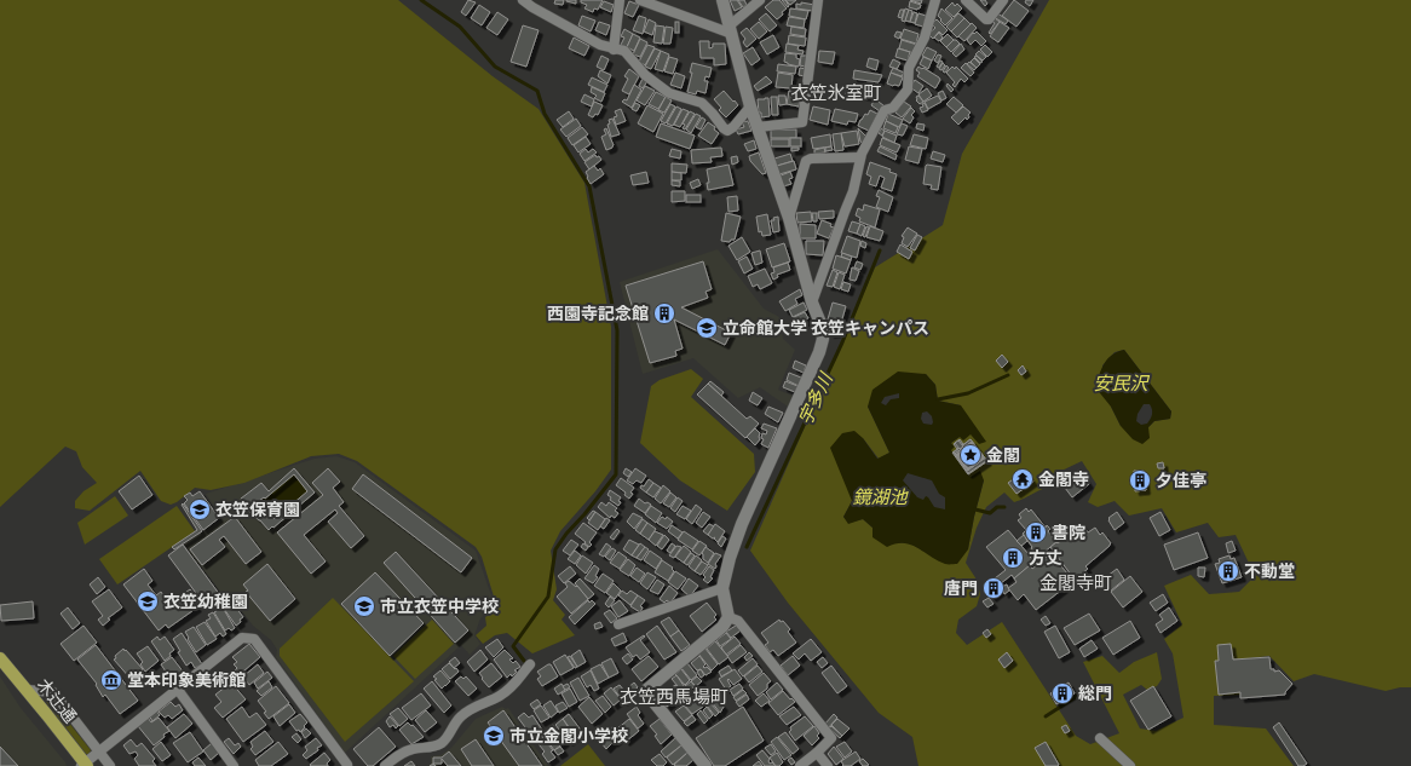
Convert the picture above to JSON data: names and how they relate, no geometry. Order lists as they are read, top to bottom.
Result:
{
  "streets": {
    "main road": ["木辻通"]
  },
  "districts": ["衣笠氷室町", "金閣寺町", "衣笠西馬場町"],
  "water": ["安民沢", "宇多川", "鏡湖池"],
  "places": {
    "building": [
      "西園寺記念館",
      "夕佳亭",
      "書院",
      "方丈",
      "不動堂",
      "唐門",
      "総門"
    ],
    "school or university": [
      "立命館大学 衣笠キャンパス",
      "衣笠保育園",
      "衣笠幼稚園",
      "市立衣笠中学校",
      "市立金閣小学校"
    ],
    "place": ["金閣"],
    "temple": ["金閣寺"],
    "museum": ["堂本印象美術館"]
  }
}
